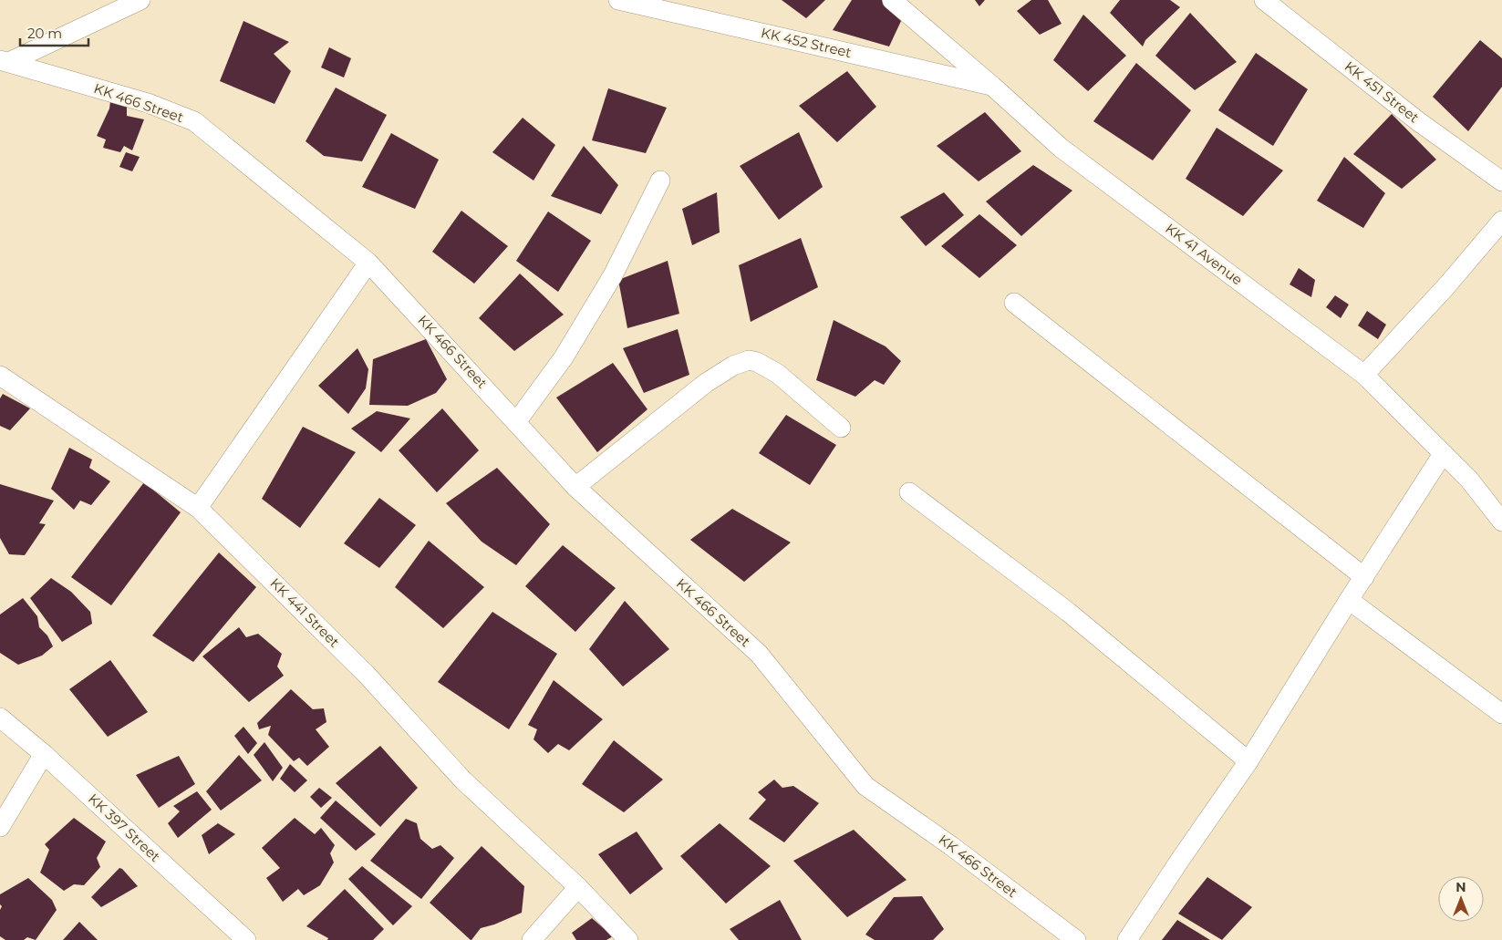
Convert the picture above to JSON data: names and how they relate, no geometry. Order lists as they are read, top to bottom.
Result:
{
  "streets": {
    "street": [
      "KK 452 Street",
      "KK 451 Street",
      "KK 466 Street",
      "KK 41 Avenue",
      "KK 441 Street",
      "KK 397 Street"
    ]
  },
  "crossings": [
    ["KK 452 Street", "KK 41 Avenue"]
  ],
  "scale_bar": "20 m",
  "north": "top"
}
